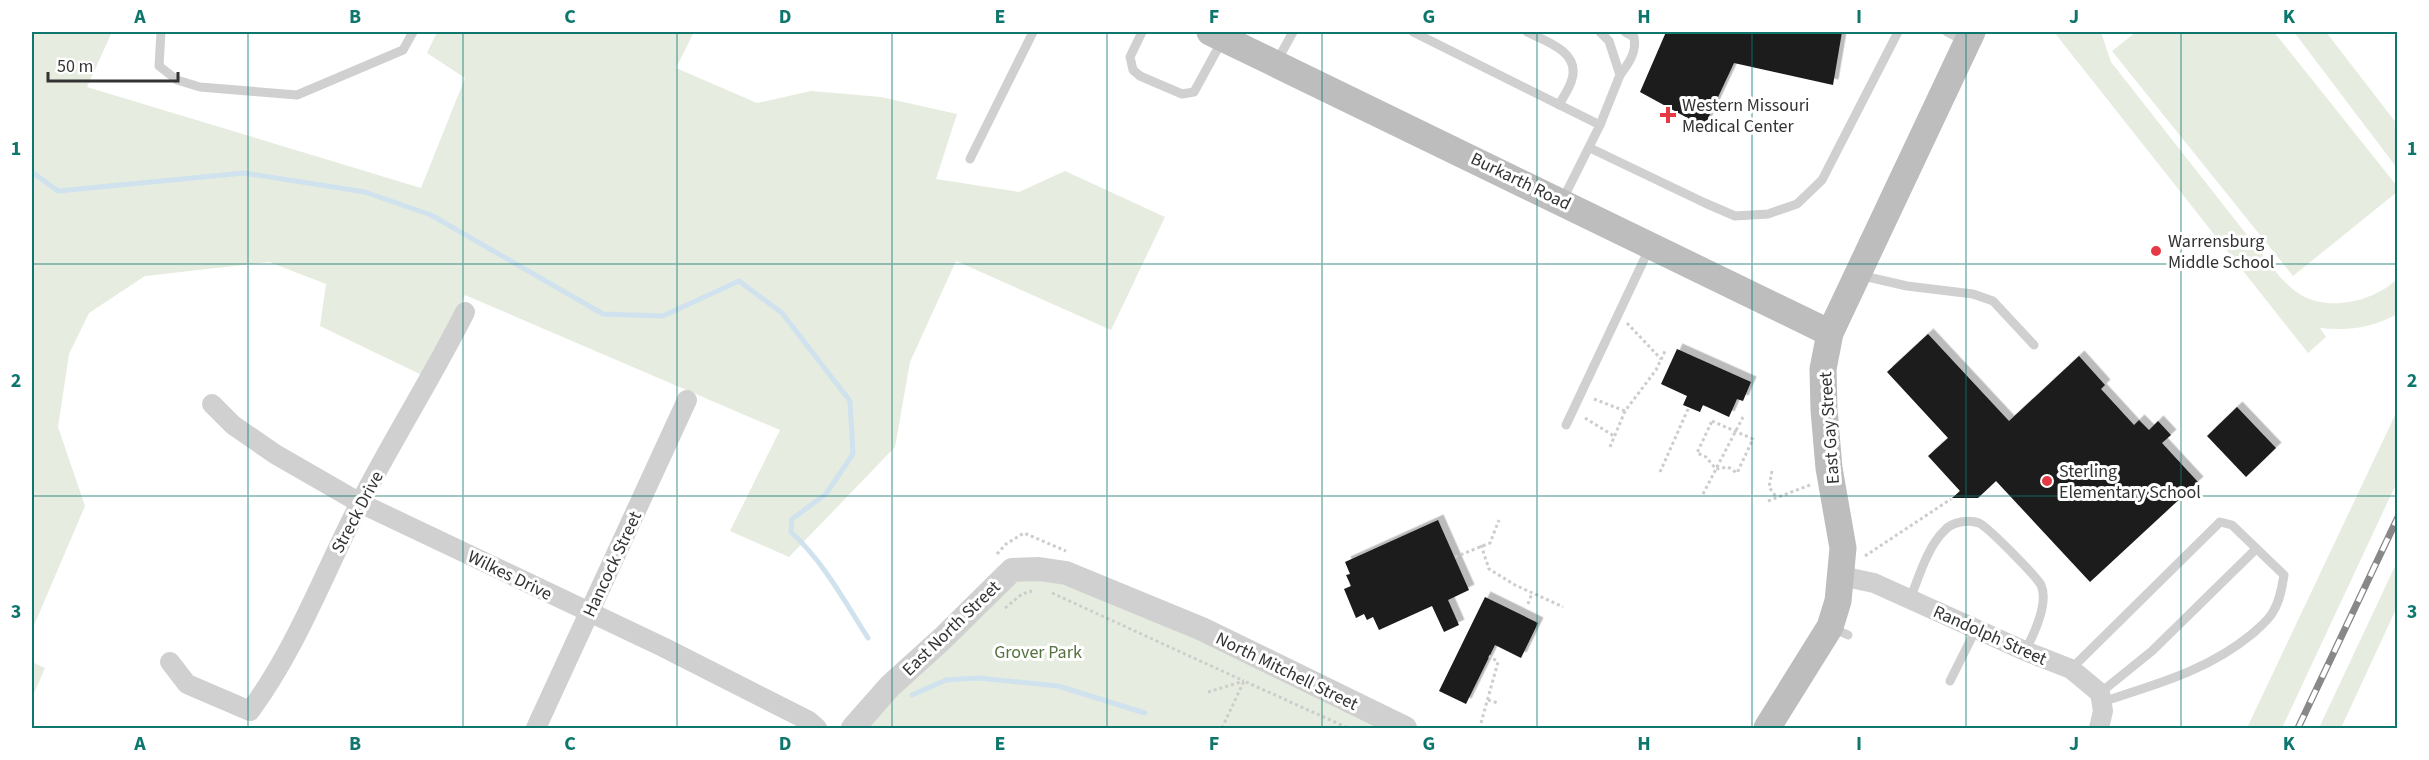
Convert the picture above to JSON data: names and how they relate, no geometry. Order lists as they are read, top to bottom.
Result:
{
  "streets": {
    "main road": ["Burkarth Road", "East Gay Street"],
    "street": [
      "Streck Drive",
      "Hancock Street",
      "Wilkes Drive",
      "East North Street",
      "Randolph Street",
      "North Mitchell Street"
    ]
  },
  "crossings": [
    ["Burkarth Road", "East Gay Street"],
    ["East Gay Street", "Randolph Street"],
    ["Streck Drive", "Wilkes Drive"],
    ["Hancock Street", "Wilkes Drive"],
    ["East North Street", "North Mitchell Street"]
  ],
  "parks": ["Grover Park"],
  "places": {
    "health": ["Western Missouri Medical Center"],
    "other": ["Warrensburg Middle School", "Sterling Elementary School"]
  },
  "scale_bar": "50 m",
  "grid": {
    "columns": [
      "A",
      "B",
      "C",
      "D",
      "E",
      "F",
      "G",
      "H",
      "I",
      "J",
      "K"
    ],
    "rows": ["1", "2", "3"]
  }
}
